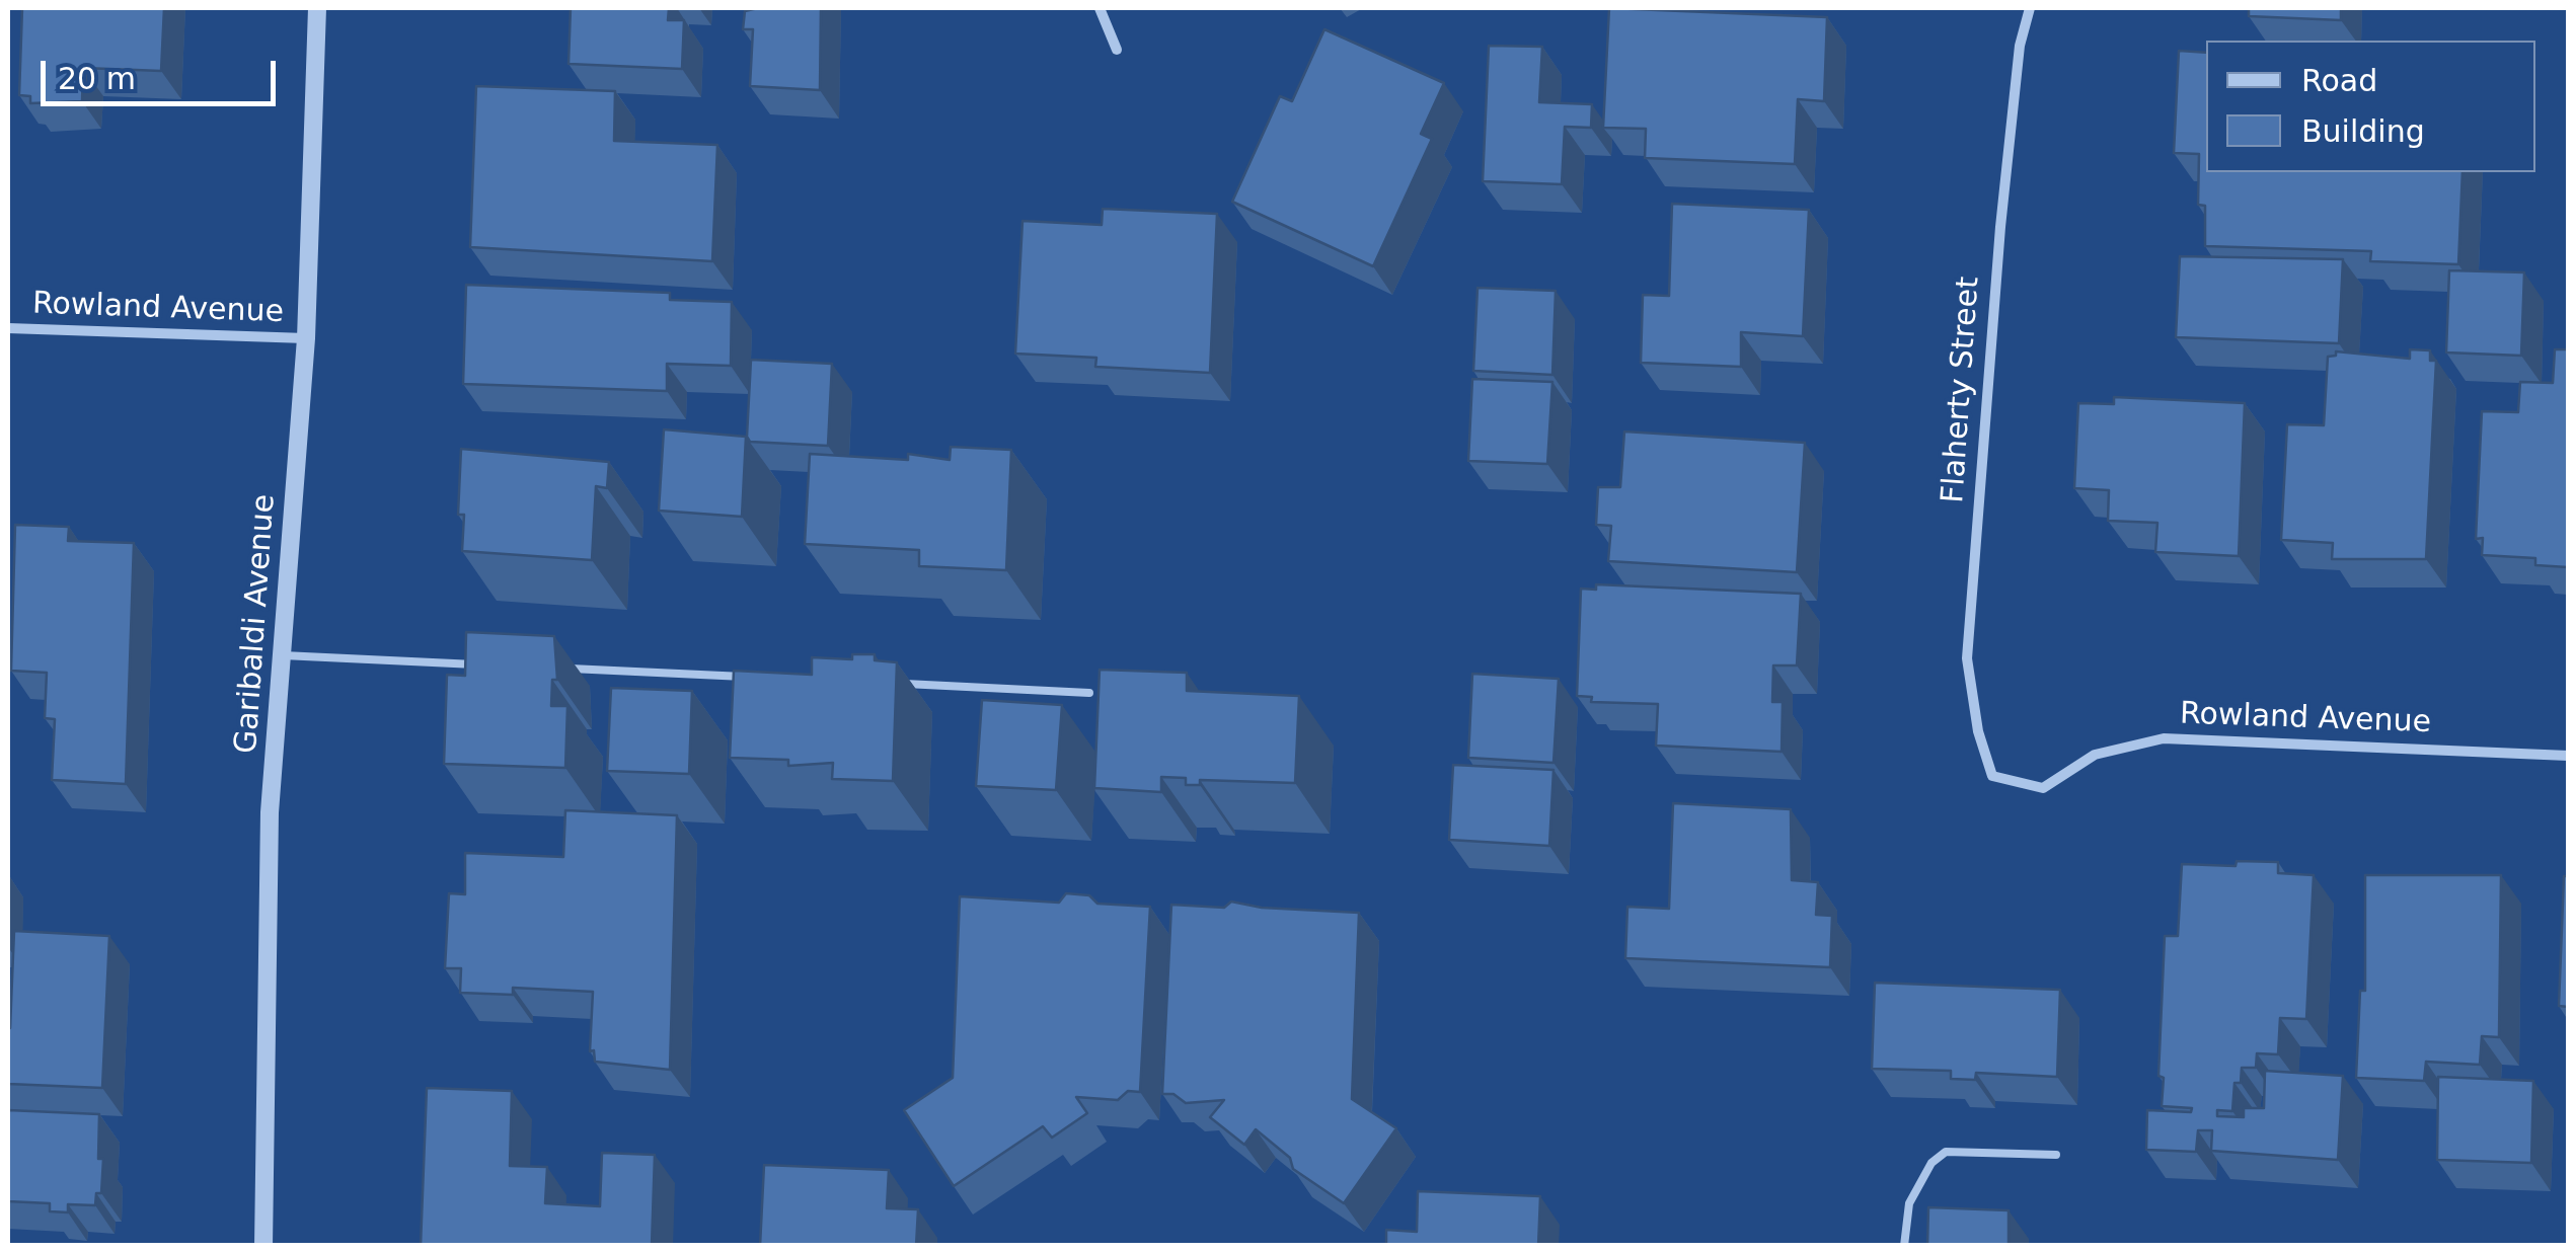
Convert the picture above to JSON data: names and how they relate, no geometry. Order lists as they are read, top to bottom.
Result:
{
  "streets": {
    "street": ["Rowland Avenue", "Flaherty Street", "Garibaldi Avenue"]
  },
  "crossings": [
    ["Rowland Avenue", "Flaherty Street"],
    ["Rowland Avenue", "Garibaldi Avenue"]
  ],
  "legend": ["Road", "Building"],
  "scale_bar": "20 m"
}
